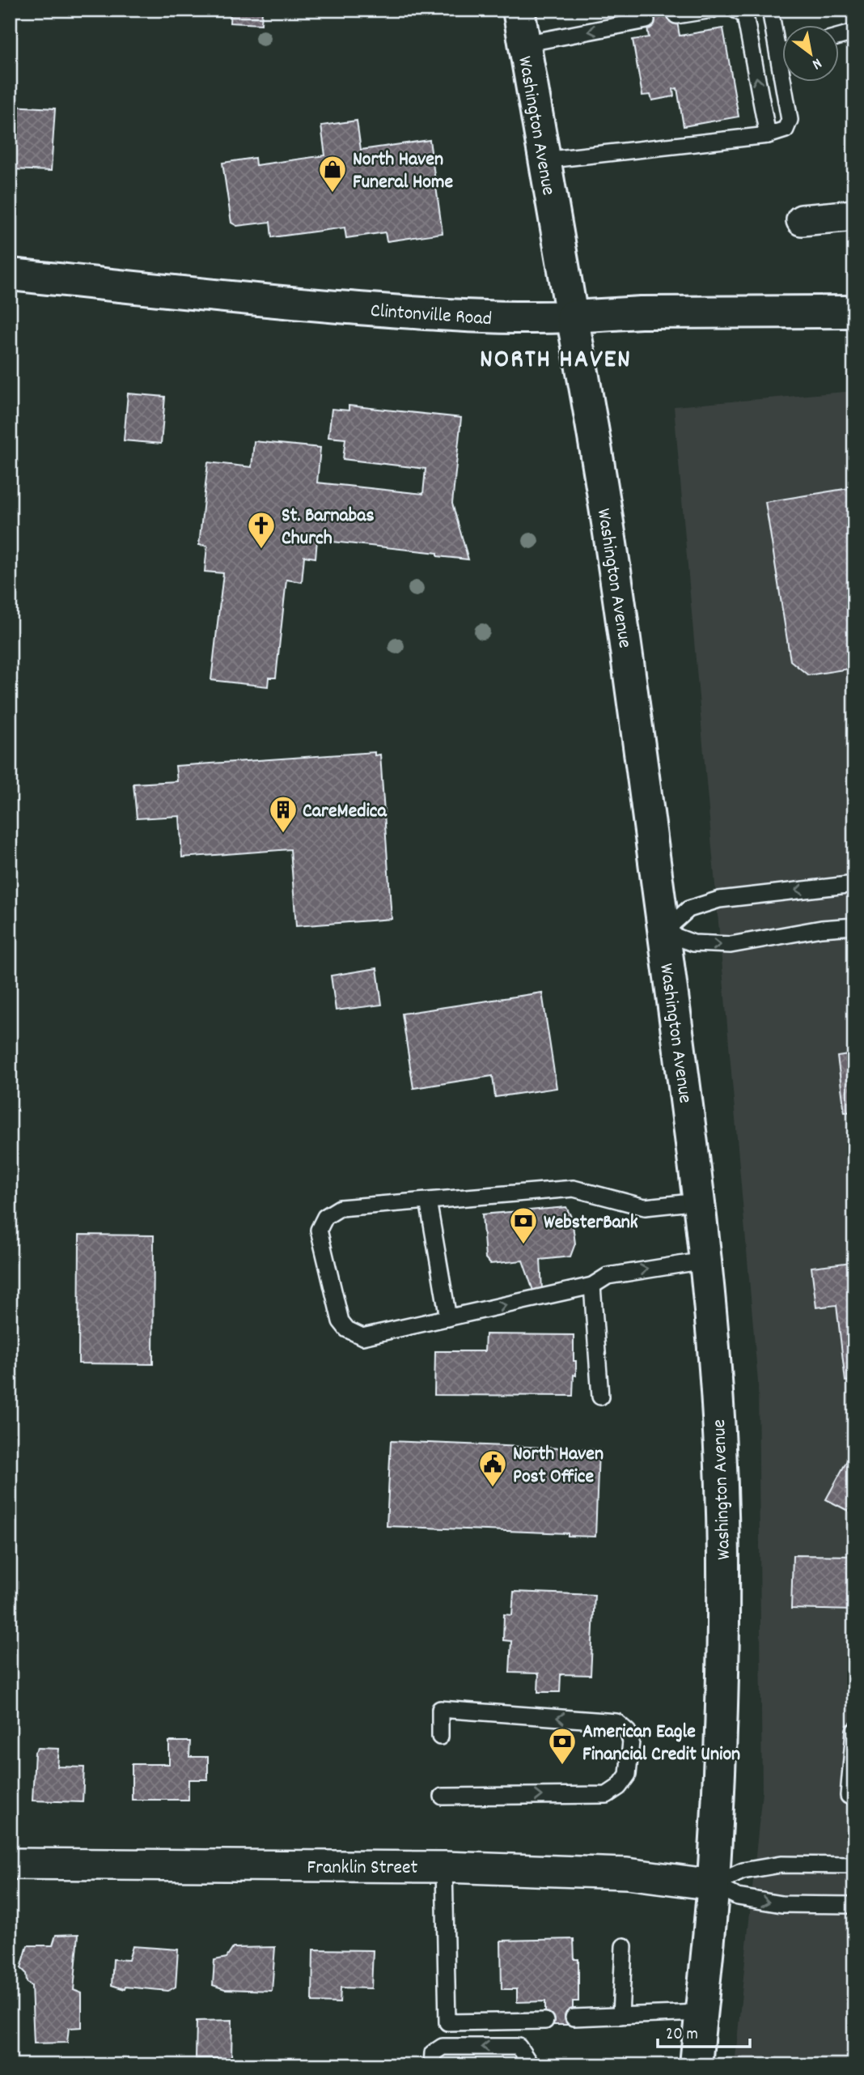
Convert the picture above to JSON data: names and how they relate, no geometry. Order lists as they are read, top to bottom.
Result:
{
  "streets": {
    "main road": ["Washington Avenue", "Clintonville Road"],
    "street": ["Franklin Street"]
  },
  "crossings": [
    ["Washington Avenue", "Clintonville Road"],
    ["Washington Avenue", "Franklin Street"]
  ],
  "districts": ["NORTH HAVEN"],
  "places": {
    "shop": ["North Haven Funeral Home"],
    "church": ["St. Barnabas Church"],
    "building": ["CareMedica"],
    "bank": ["WebsterBank", "American Eagle Financial Credit Union"],
    "public building": ["North Haven Post Office"]
  },
  "scale_bar": "20 m",
  "north": "bottom right"
}
